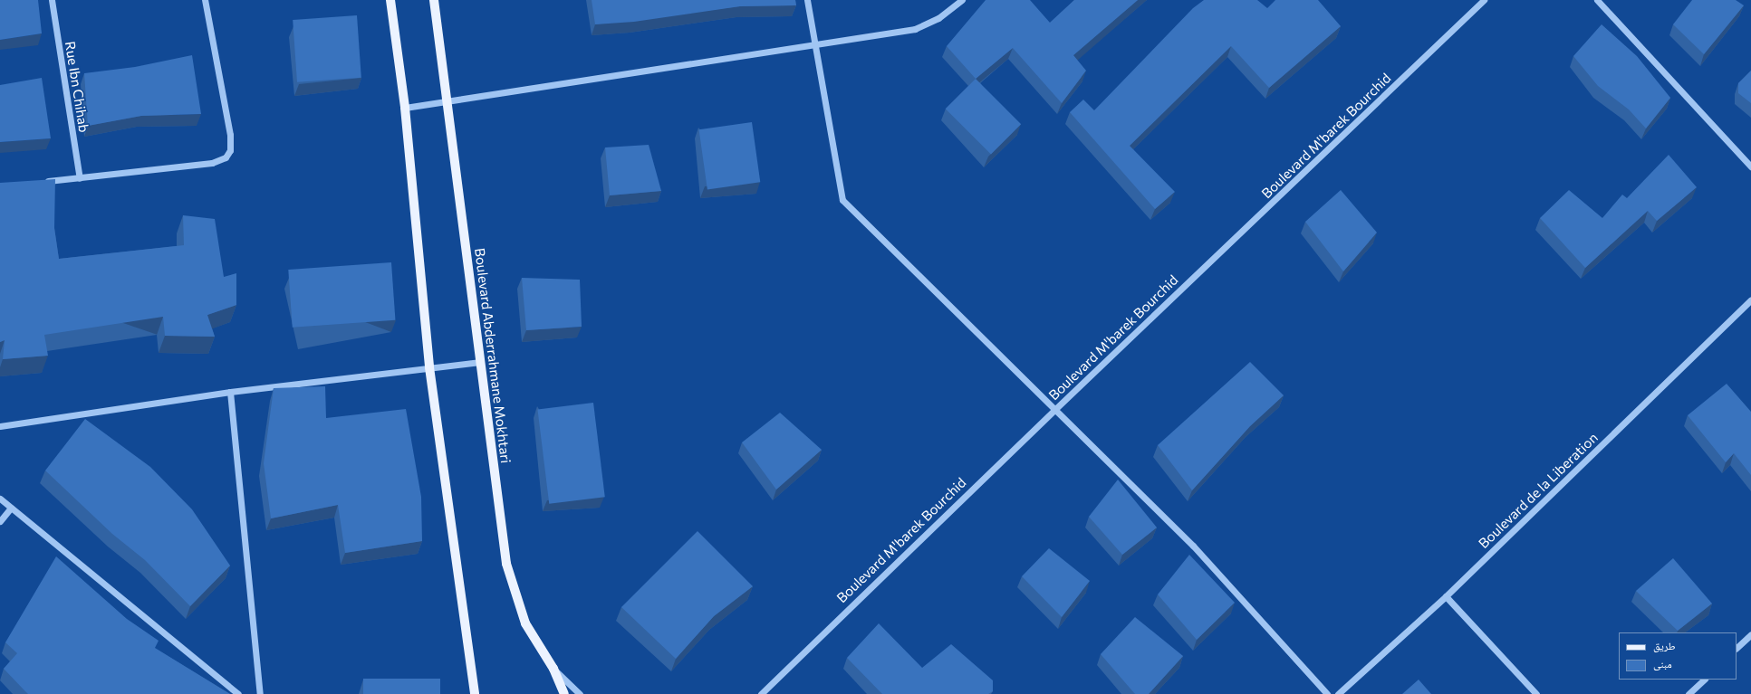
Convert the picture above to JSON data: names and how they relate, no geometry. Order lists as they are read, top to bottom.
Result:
{
  "streets": {
    "main road": ["Boulevard Abderrahmane Mokhtari"],
    "street": ["Rue Ibn Chihab", "Boulevard M'barek Bourchid", "Boulevard de la Liberation"]
  },
  "legend": ["طريق", "مبنى"]
}
